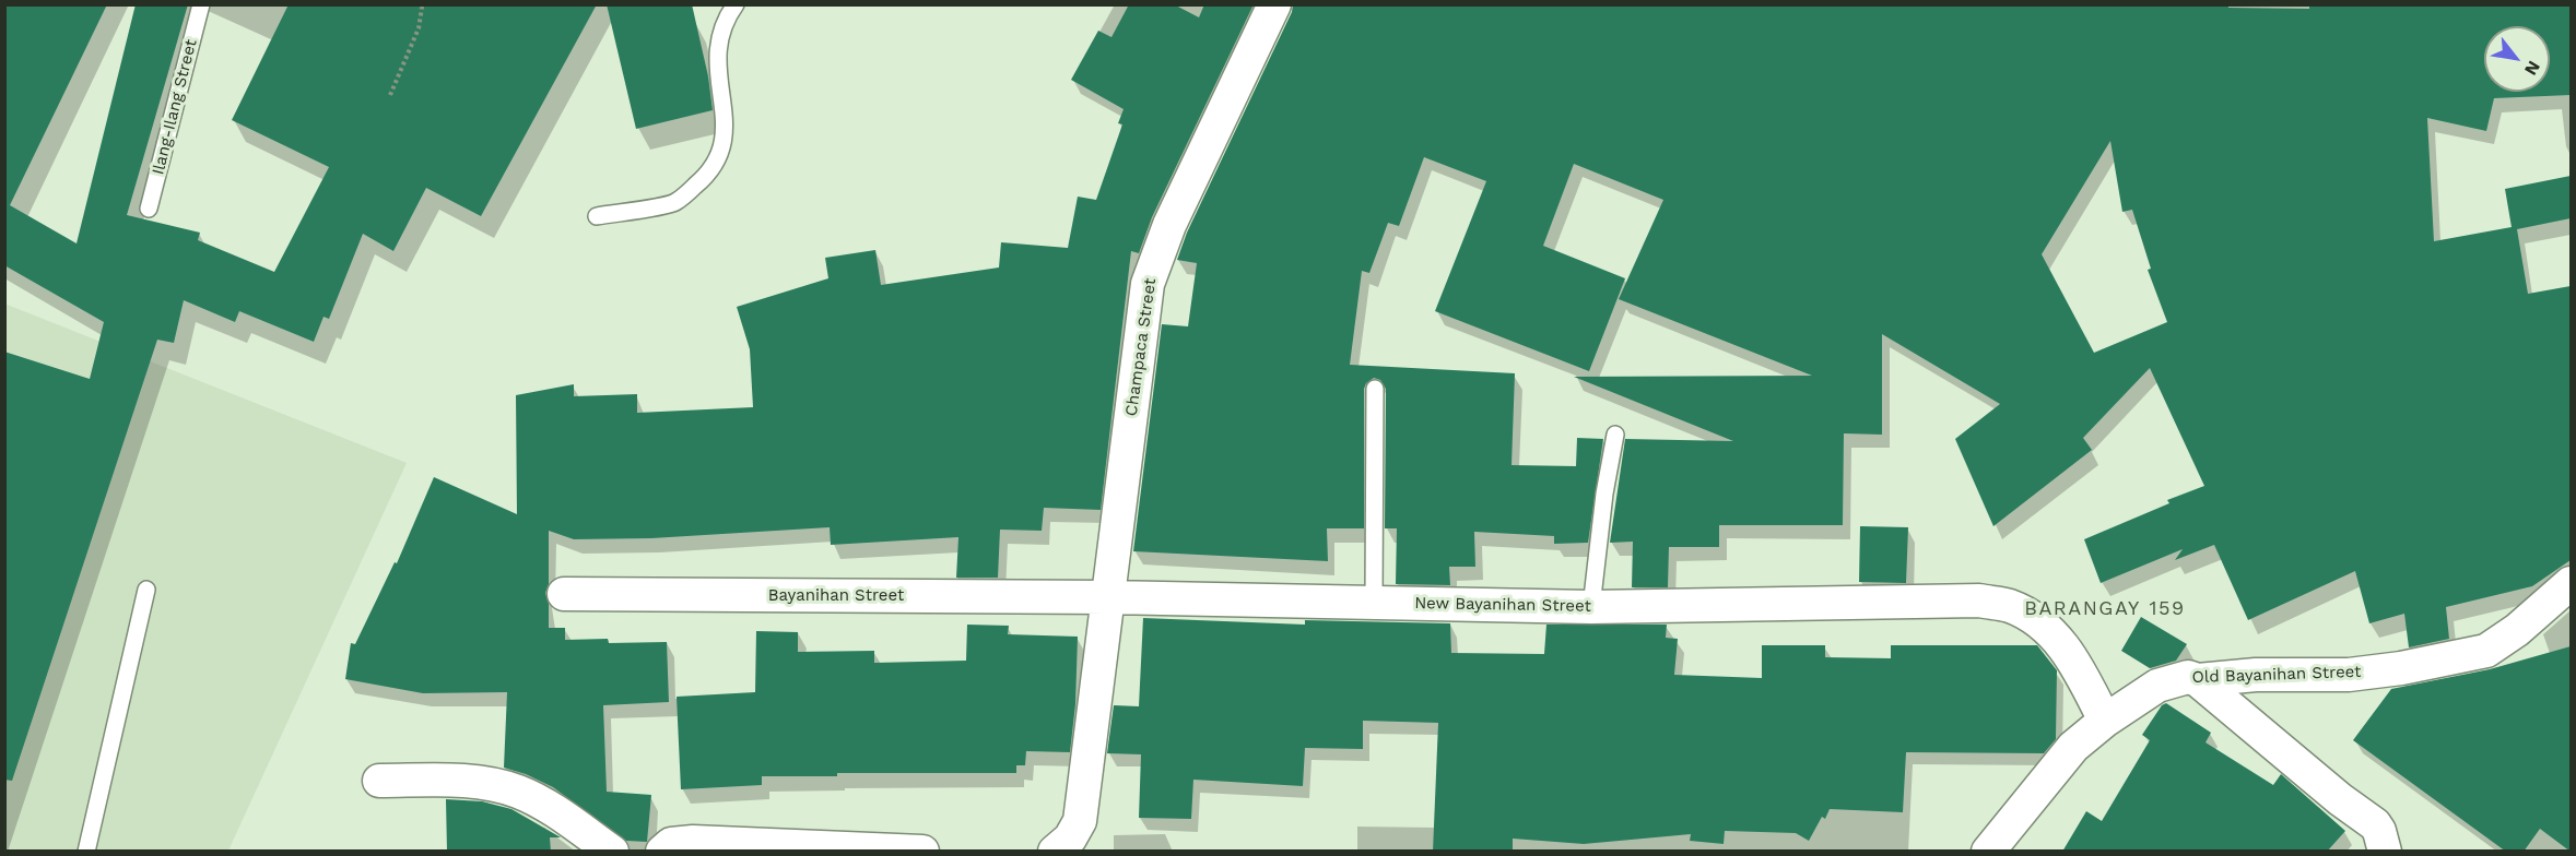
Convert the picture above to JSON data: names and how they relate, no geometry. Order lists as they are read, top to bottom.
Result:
{
  "streets": {
    "street": [
      "Champaca Street",
      "Bayanihan Street",
      "New Bayanihan Street",
      "Old Bayanihan Street"
    ],
    "lane": ["Ilang-Ilang Street"]
  },
  "crossings": [
    ["Champaca Street", "Bayanihan Street"],
    ["Champaca Street", "New Bayanihan Street"],
    ["Bayanihan Street", "New Bayanihan Street"],
    ["New Bayanihan Street", "Old Bayanihan Street"]
  ],
  "districts": ["BARANGAY 159"],
  "north": "bottom right"
}
